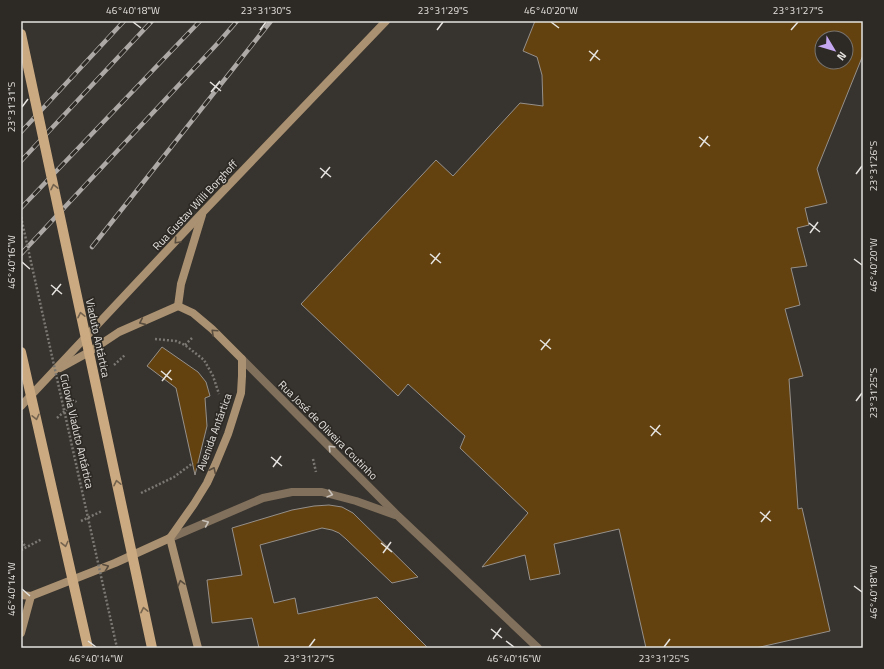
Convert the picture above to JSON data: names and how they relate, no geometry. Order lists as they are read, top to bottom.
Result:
{
  "streets": {
    "main road": ["Viaduto Antártica"],
    "street": ["Rua Gustav Willi Borghoff", "Rua José de Oliveira Coutinho", "Avenida Antártica"],
    "path": ["Ciclovia Viaduto Antártica"]
  },
  "crossings": [
    ["Rua José de Oliveira Coutinho", "Avenida Antártica"]
  ],
  "one_way": ["Avenida Antártica"],
  "north": "bottom right",
  "coordinates": [
    "46°40'18\"W",
    "23°31'30\"S",
    "23°31'29\"S",
    "46°40'20\"W",
    "23°31'27\"S",
    "23°31'31\"S",
    "23°31'26\"S",
    "46°40'16\"W",
    "23°31'25\"S",
    "46°40'14\"W"
  ]
}
